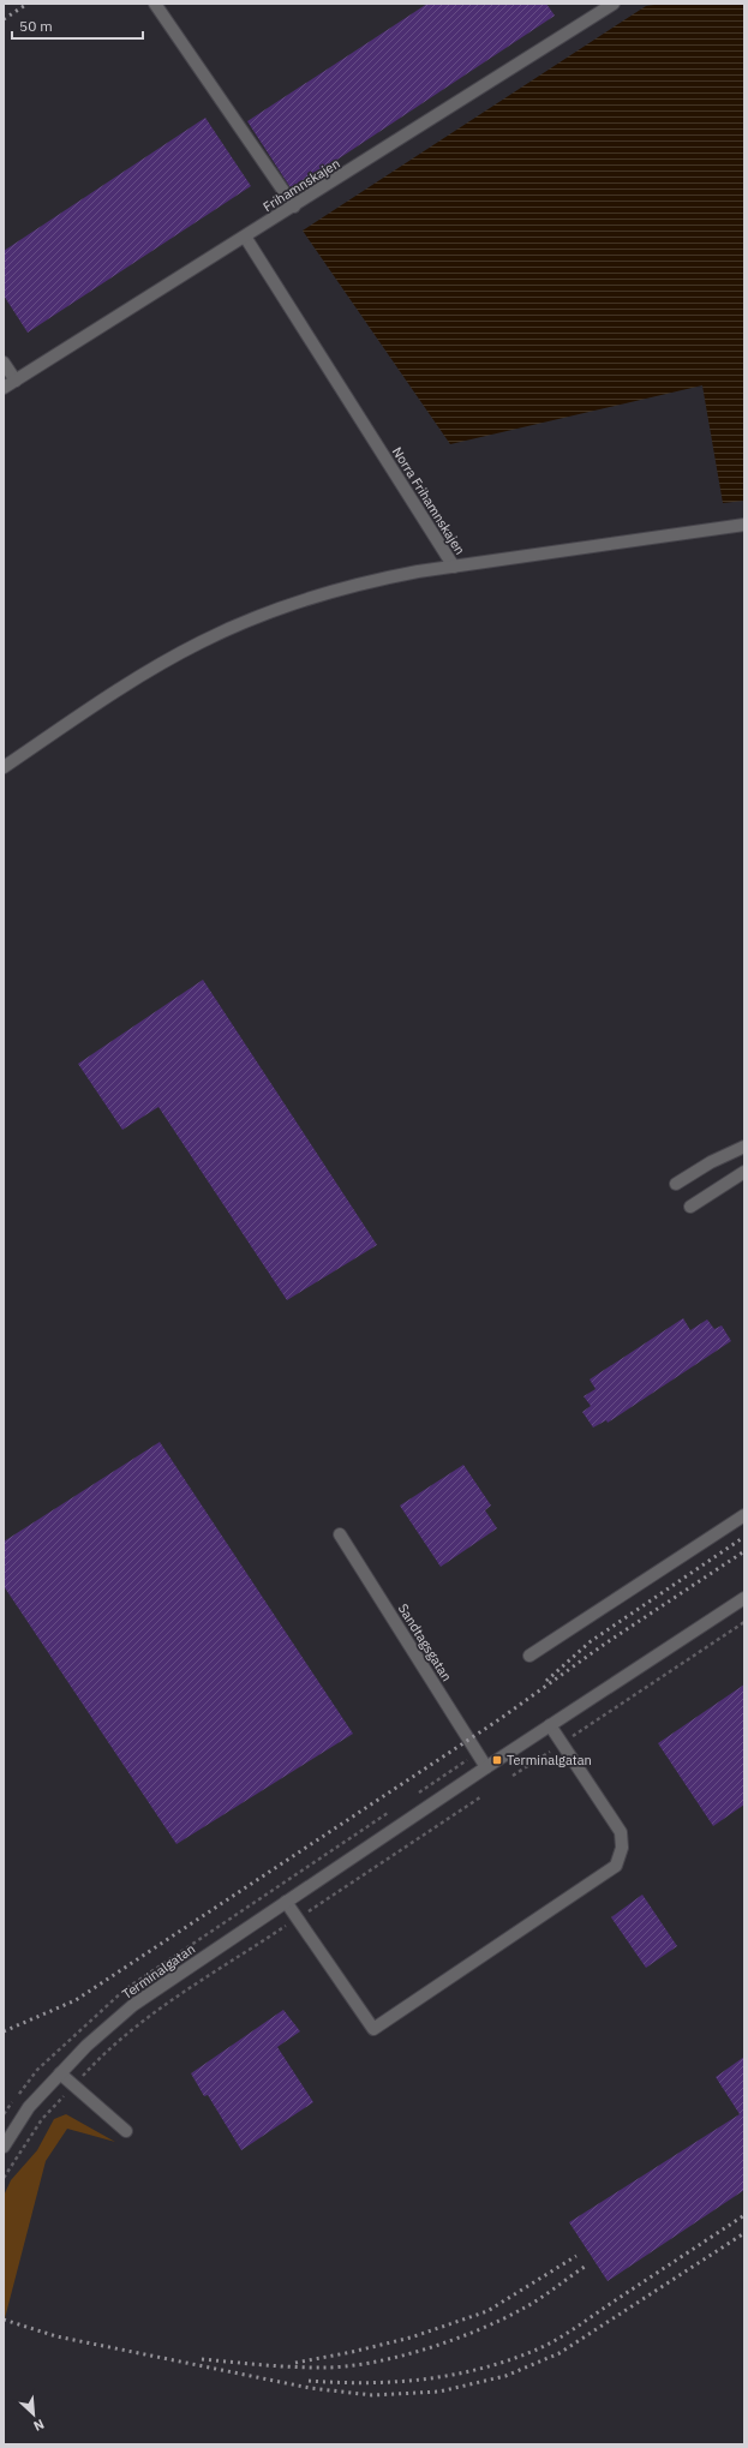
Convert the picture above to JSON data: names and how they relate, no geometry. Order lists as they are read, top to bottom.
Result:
{
  "streets": {
    "street": [
      "Frihamnskajen",
      "Norra Frihamnskajen",
      "Sandtagsgatan",
      "Terminalgatan"
    ]
  },
  "crossings": [
    ["Frihamnskajen", "Norra Frihamnskajen"],
    ["Sandtagsgatan", "Terminalgatan"]
  ],
  "places": {
    "transit": ["Terminalgatan"]
  },
  "scale_bar": "50 m",
  "north": "bottom right"
}
